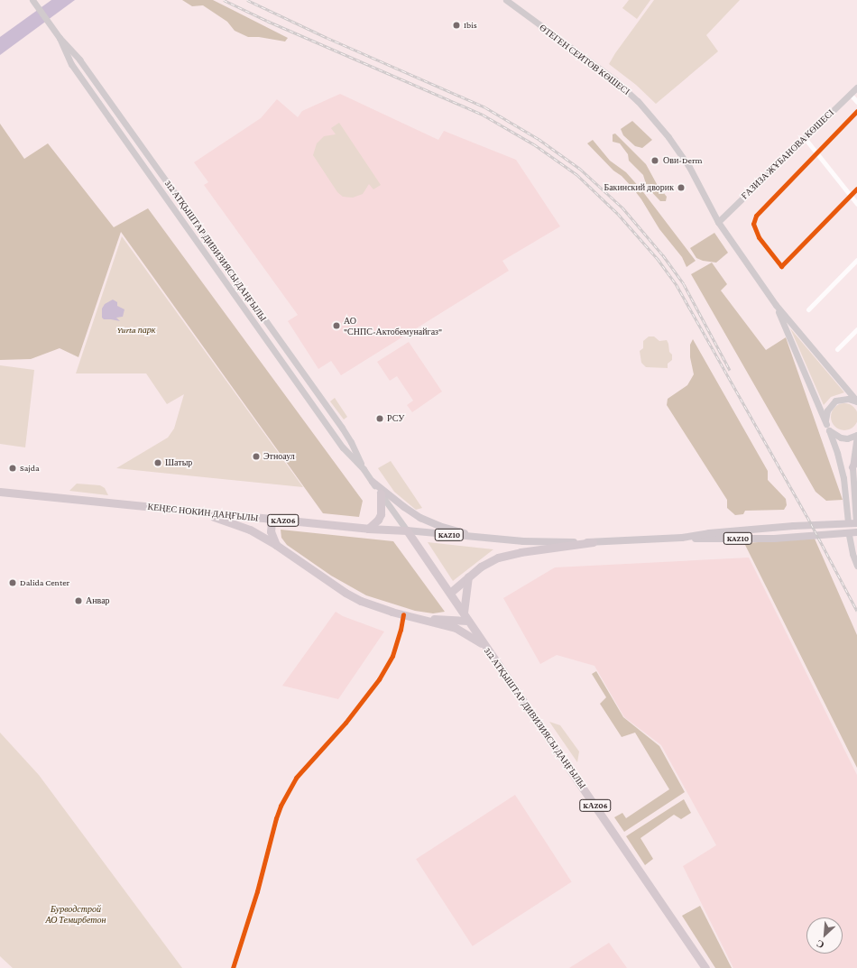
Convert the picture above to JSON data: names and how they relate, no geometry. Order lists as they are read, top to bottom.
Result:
{
  "streets": {
    "highway": ["312 АТҚЫШТАР ДИВИЗИЯСЫ ДАҢҒЫЛЫ", "КЕҢЕС НОКИН ДАҢҒЫЛЫ", "KАZ06"],
    "main road": ["ӨТЕГЕН СЕИТОВ КӨШЕСІ", "ҒАЗИЗА ЖҰБАНОВА КӨШЕСІ", "KAZ10"]
  },
  "crossings": [
    ["ӨТЕГЕН СЕИТОВ КӨШЕСІ", "ҒАЗИЗА ЖҰБАНОВА КӨШЕСІ"],
    ["312 АТҚЫШТАР ДИВИЗИЯСЫ ДАҢҒЫЛЫ", "КЕҢЕС НОКИН ДАҢҒЫЛЫ"],
    ["312 АТҚЫШТАР ДИВИЗИЯСЫ ДАҢҒЫЛЫ", "KAZ10"],
    ["КЕҢЕС НОКИН ДАҢҒЫЛЫ", "KAZ10"]
  ],
  "parks": ["Yurta парк", "Бурводстрой АО Темирбетон"],
  "places": [
    "Ibis",
    "Ови-Derm",
    "Бакинский дворик",
    "АО \"СНПС-Актобемунайгаз\"",
    "РСУ",
    "Этноаул",
    "Шатыр",
    "Sajda",
    "Dalida Center",
    "Анвар"
  ],
  "north": "bottom left"
}
